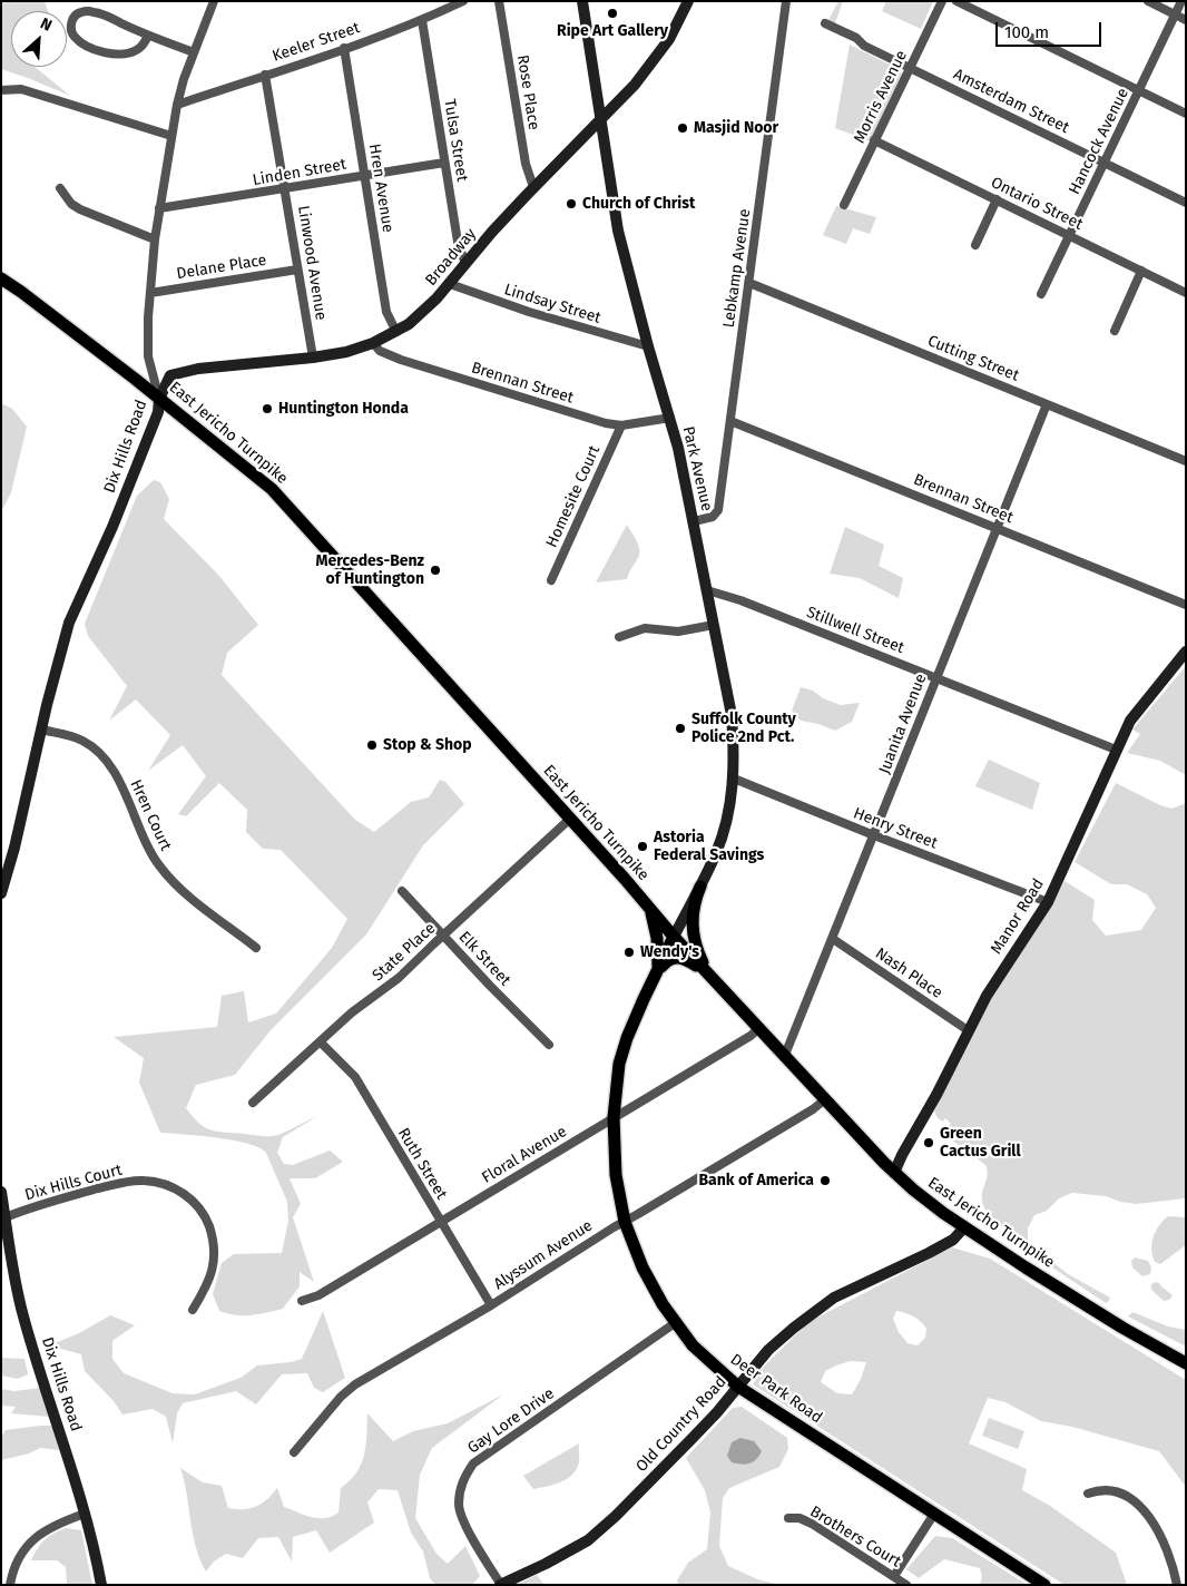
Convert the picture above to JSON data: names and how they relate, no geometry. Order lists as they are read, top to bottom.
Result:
{
  "streets": {
    "main road": [
      "Broadway",
      "East Jericho Turnpike",
      "Dix Hills Road",
      "Park Avenue",
      "Manor Road",
      "Deer Park Road",
      "Old Country Road"
    ],
    "street": [
      "Keeler Street",
      "Rose Place",
      "Morris Avenue",
      "Amsterdam Street",
      "Tulsa Street",
      "Hancock Avenue",
      "Linden Street",
      "Hren Avenue",
      "Ontario Street",
      "Linwood Avenue",
      "Delane Place",
      "Lebkamp Avenue",
      "Lindsay Street",
      "Cutting Street",
      "Brennan Street",
      "Homesite Court",
      "Stillwell Street",
      "Juanita Avenue",
      "Hren Court",
      "Henry Street",
      "State Place",
      "Elk Street",
      "Nash Place",
      "Floral Avenue",
      "Ruth Street",
      "Dix Hills Court",
      "Alyssum Avenue",
      "Gay Lore Drive",
      "Brothers Court"
    ]
  },
  "crossings": [
    ["Keeler Street", "Tulsa Street"],
    ["Keeler Street", "Hren Avenue"],
    ["Keeler Street", "Linwood Avenue"],
    ["Keeler Street", "Dix Hills Road"],
    ["Rose Place", "Broadway"],
    ["Morris Avenue", "Amsterdam Street"],
    ["Morris Avenue", "Ontario Street"],
    ["Amsterdam Street", "Hancock Avenue"],
    ["Tulsa Street", "Linden Street"],
    ["Tulsa Street", "Broadway"],
    ["Hancock Avenue", "Ontario Street"],
    ["Linden Street", "Hren Avenue"],
    ["Linden Street", "Linwood Avenue"],
    ["Linden Street", "Dix Hills Road"],
    ["Hren Avenue", "Broadway"],
    ["Broadway", "Linwood Avenue"],
    ["Broadway", "Lindsay Street"],
    ["Broadway", "Brennan Street"],
    ["Broadway", "East Jericho Turnpike"],
    ["Broadway", "Dix Hills Road"],
    ["Broadway", "Park Avenue"],
    ["Linwood Avenue", "Delane Place"],
    ["Delane Place", "Dix Hills Road"],
    ["Lebkamp Avenue", "Cutting Street"],
    ["Lebkamp Avenue", "Brennan Street"],
    ["Lebkamp Avenue", "Park Avenue"],
    ["Lindsay Street", "Park Avenue"],
    ["Cutting Street", "Juanita Avenue"],
    ["Brennan Street", "Park Avenue"],
    ["Brennan Street", "Homesite Court"],
    ["Brennan Street", "Juanita Avenue"],
    ["East Jericho Turnpike", "Dix Hills Road"],
    ["East Jericho Turnpike", "Park Avenue"],
    ["East Jericho Turnpike", "Juanita Avenue"],
    ["East Jericho Turnpike", "Manor Road"],
    ["East Jericho Turnpike", "State Place"],
    ["East Jericho Turnpike", "Floral Avenue"],
    ["East Jericho Turnpike", "Alyssum Avenue"],
    ["East Jericho Turnpike", "Deer Park Road"],
    ["East Jericho Turnpike", "Old Country Road"],
    ["Dix Hills Road", "Hren Court"],
    ["Dix Hills Road", "Dix Hills Court"],
    ["Park Avenue", "Stillwell Street"],
    ["Park Avenue", "Henry Street"],
    ["Park Avenue", "Deer Park Road"],
    ["Stillwell Street", "Juanita Avenue"],
    ["Stillwell Street", "Manor Road"],
    ["Juanita Avenue", "Henry Street"],
    ["Juanita Avenue", "Nash Place"],
    ["Henry Street", "Manor Road"],
    ["Manor Road", "Nash Place"],
    ["State Place", "Elk Street"],
    ["State Place", "Ruth Street"],
    ["Floral Avenue", "Ruth Street"],
    ["Floral Avenue", "Deer Park Road"],
    ["Ruth Street", "Alyssum Avenue"],
    ["Alyssum Avenue", "Deer Park Road"],
    ["Deer Park Road", "Gay Lore Drive"],
    ["Deer Park Road", "Old Country Road"],
    ["Gay Lore Drive", "Old Country Road"]
  ],
  "places": [
    "Ripe Art Gallery",
    "Masjid Noor",
    "Church of Christ",
    "Huntington Honda",
    "Mercedes-Benz of Huntington",
    "Suffolk County Police 2nd Pct.",
    "Stop & Shop",
    "Astoria Federal Savings",
    "Wendy's",
    "Green Cactus Grill",
    "Bank of America"
  ],
  "scale_bar": "100 m",
  "north": "top right"
}
